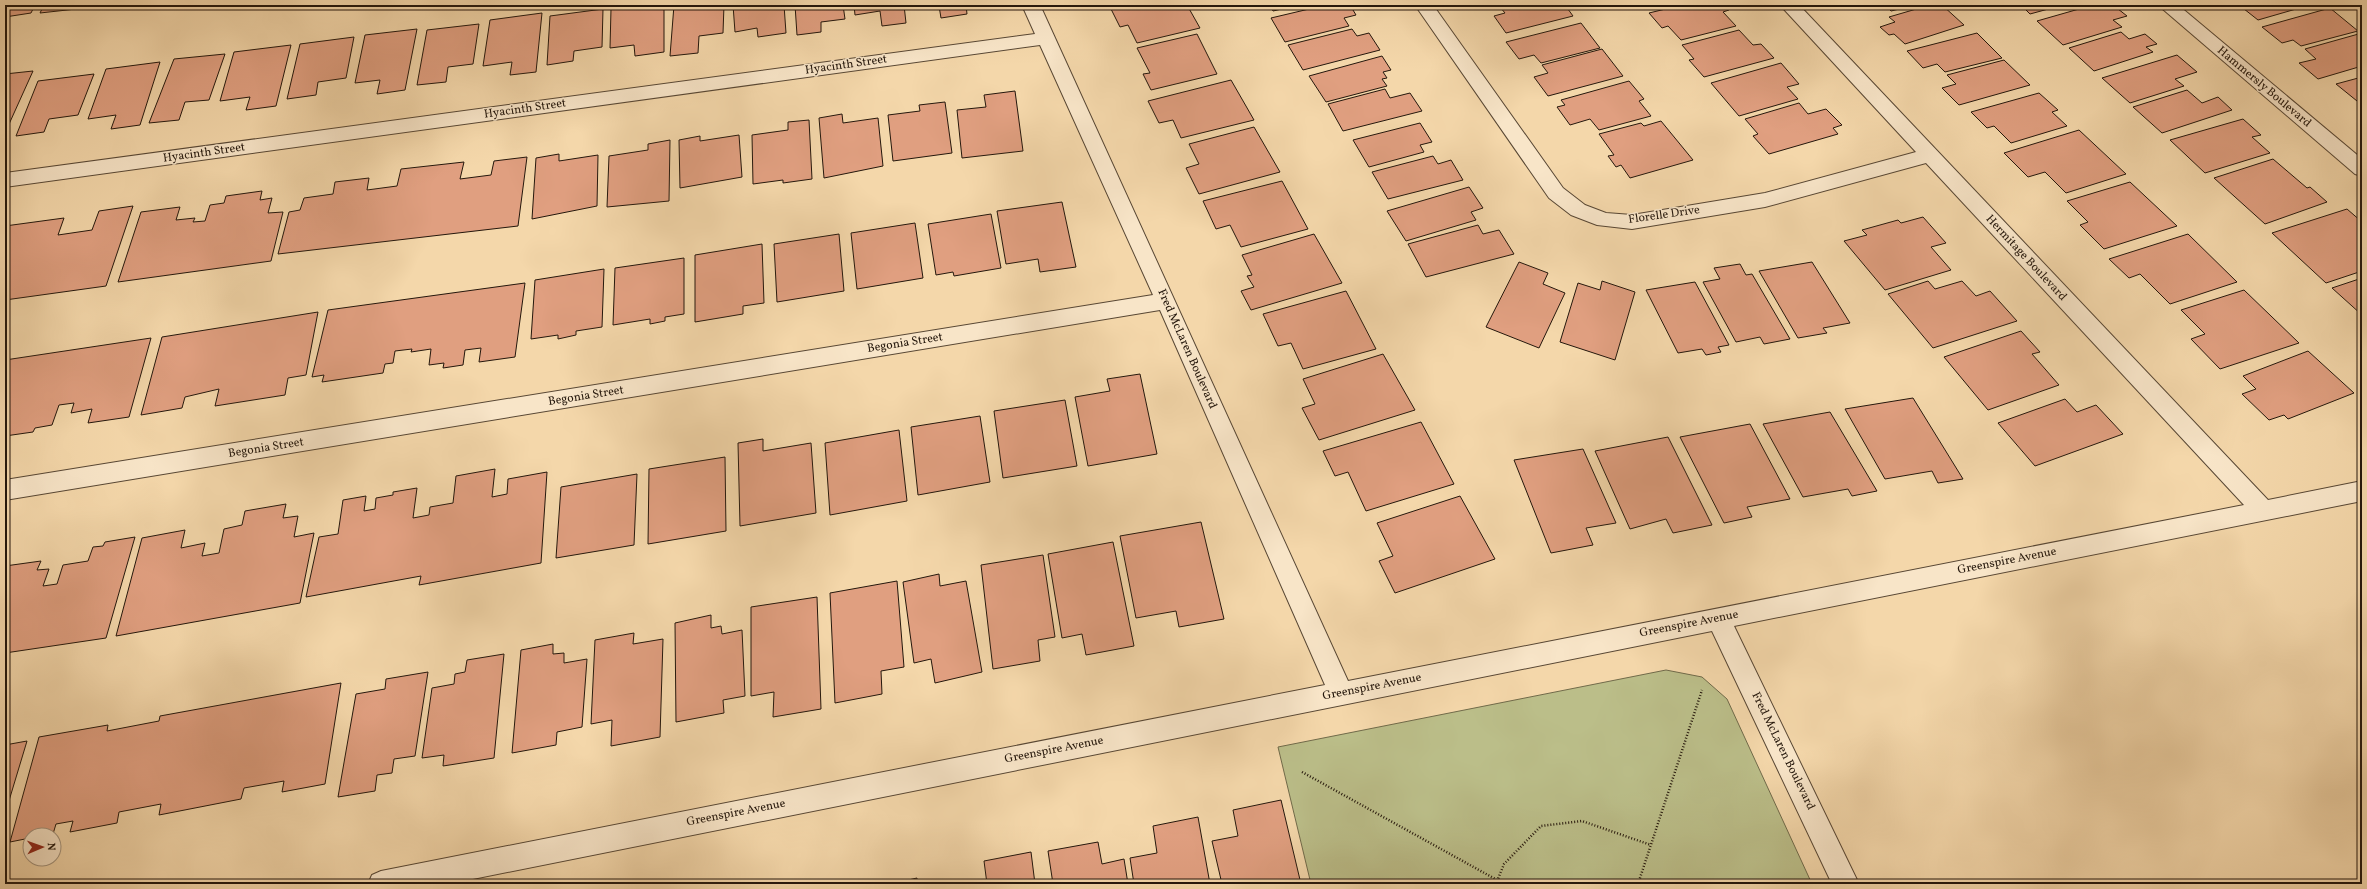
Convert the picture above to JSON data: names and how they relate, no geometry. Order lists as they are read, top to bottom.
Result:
{
  "streets": {
    "street": [
      "Hyacinth Street",
      "Hammersly Boulevard",
      "Florelle Drive",
      "Hermitage Boulevard",
      "Begonia Street",
      "Fred McLaren Boulevard",
      "Greenspire Avenue"
    ]
  },
  "crossings": [
    ["Hyacinth Street", "Fred McLaren Boulevard"],
    ["Florelle Drive", "Hermitage Boulevard"],
    ["Hermitage Boulevard", "Greenspire Avenue"],
    ["Begonia Street", "Fred McLaren Boulevard"],
    ["Fred McLaren Boulevard", "Greenspire Avenue"]
  ],
  "north": "right"
}
